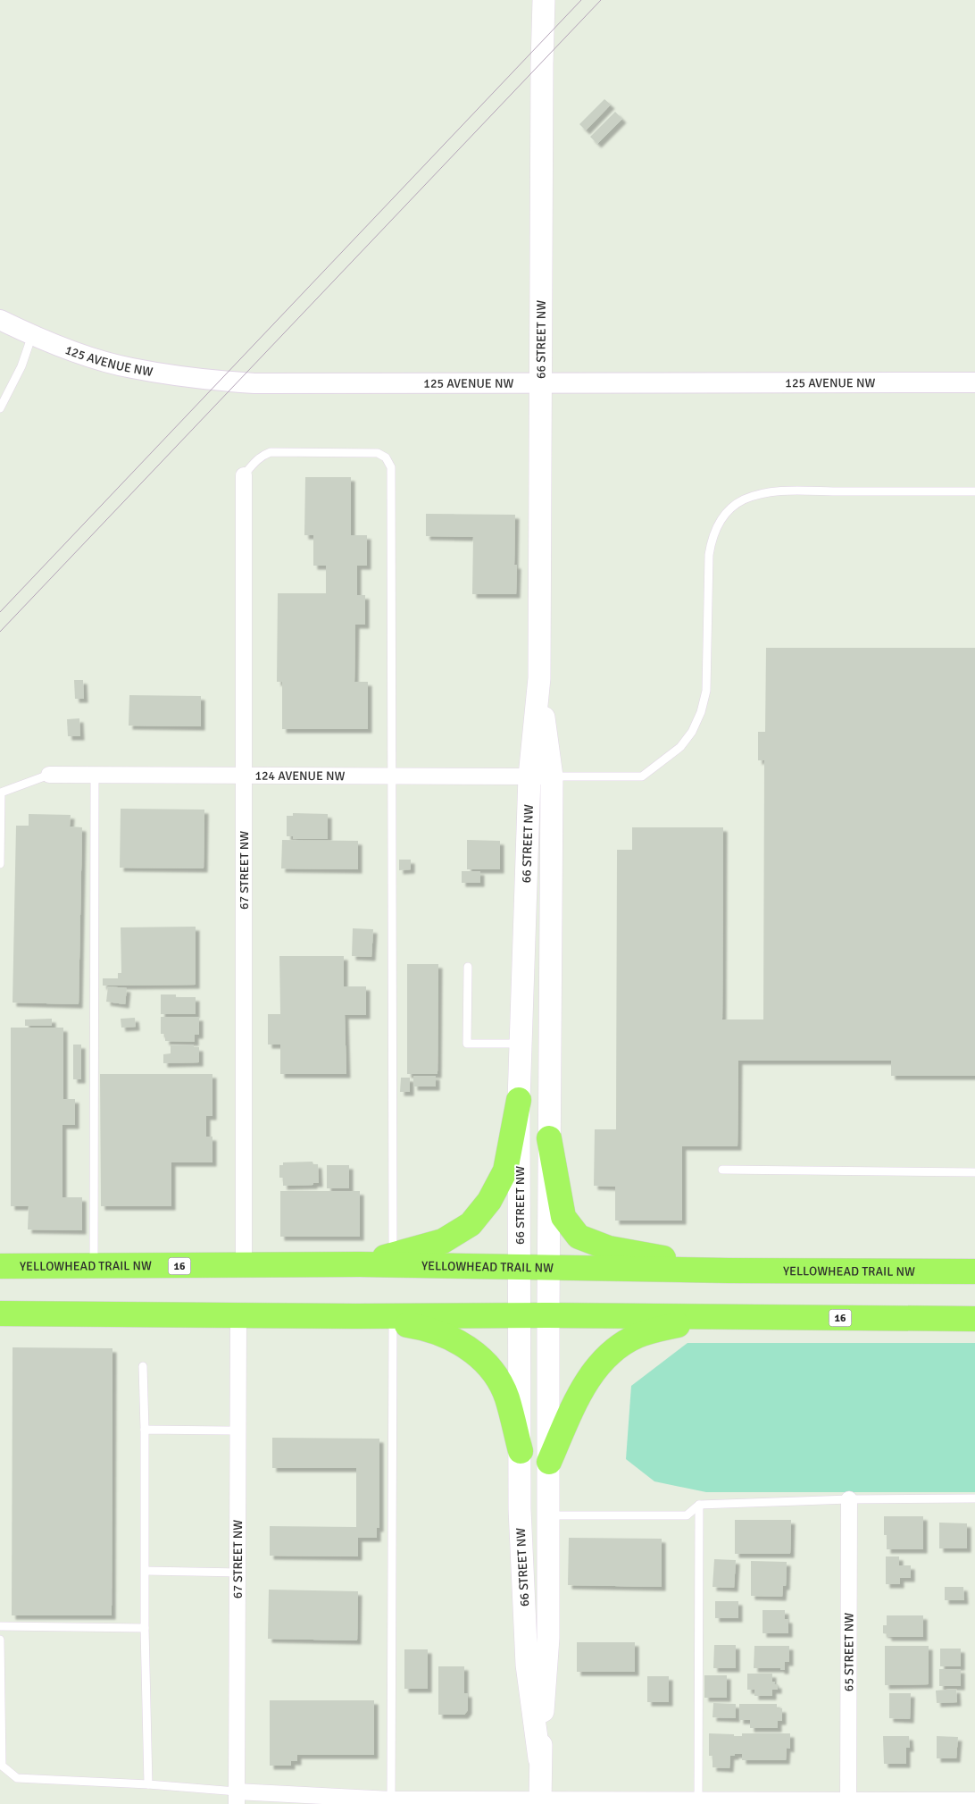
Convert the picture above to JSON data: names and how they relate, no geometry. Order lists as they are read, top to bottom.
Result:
{
  "streets": {
    "highway": ["YELLOWHEAD TRAIL NW", "16"],
    "main road": ["66 STREET NW"],
    "street": [
      "125 AVENUE NW",
      "124 AVENUE NW",
      "67 STREET NW",
      "65 STREET NW"
    ]
  },
  "crossings": [
    ["66 STREET NW", "125 AVENUE NW"],
    ["66 STREET NW", "124 AVENUE NW"],
    ["66 STREET NW", "YELLOWHEAD TRAIL NW"],
    ["66 STREET NW", "16"],
    ["124 AVENUE NW", "67 STREET NW"],
    ["67 STREET NW", "YELLOWHEAD TRAIL NW"]
  ]
}
